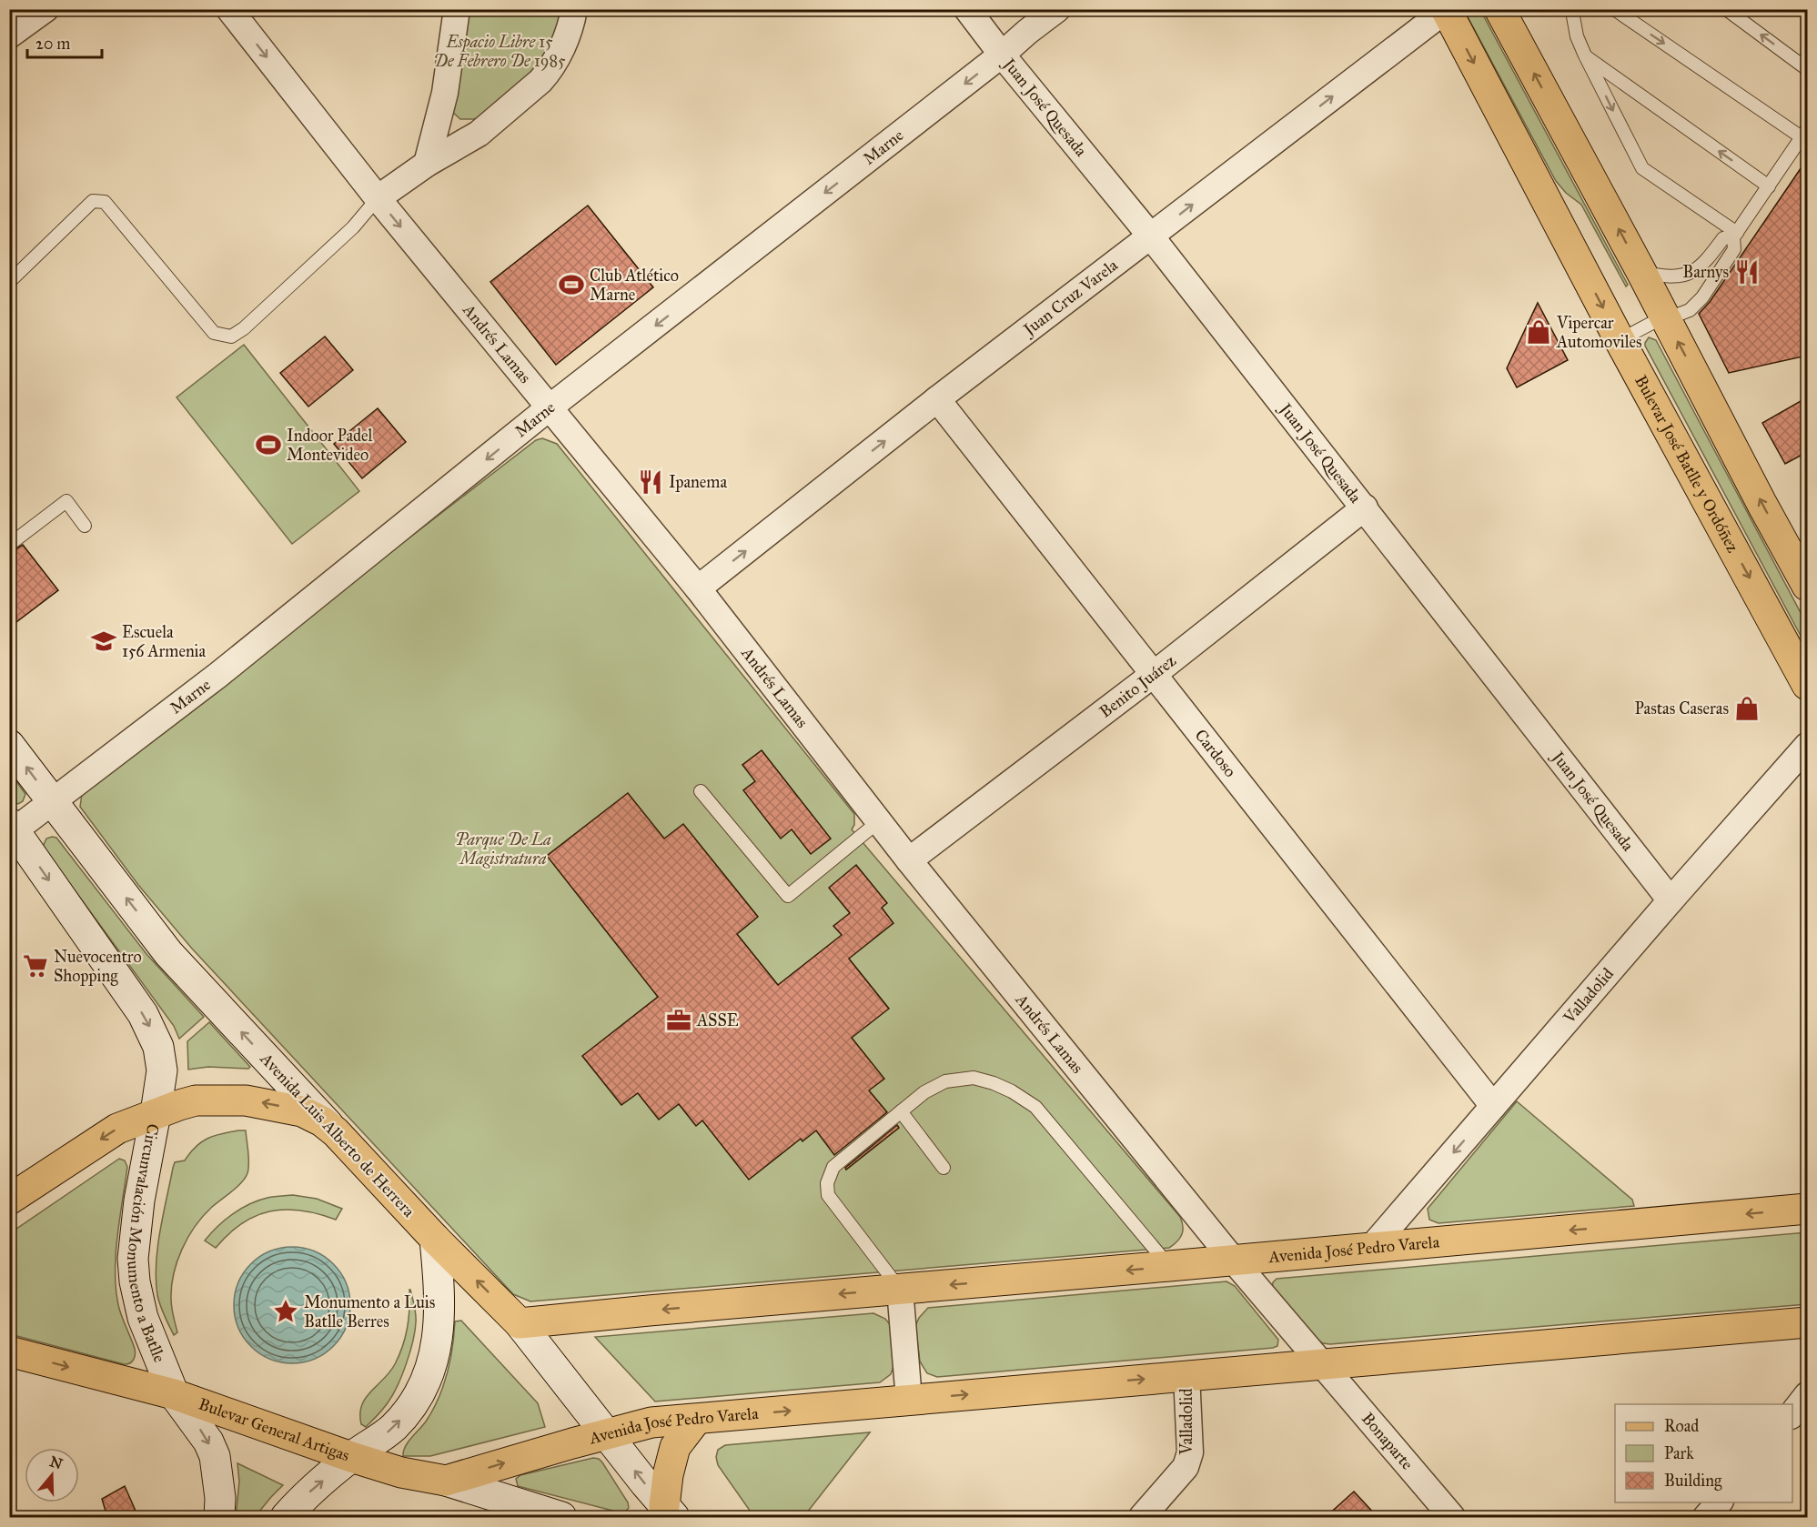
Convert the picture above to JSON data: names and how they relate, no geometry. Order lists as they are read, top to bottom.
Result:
{
  "streets": {
    "main road": [
      "Bulevar José Batlle y Ordóñez",
      "Avenida Luis Alberto de Herrera",
      "Circunvalación Monumento a Batlle",
      "Avenida José Pedro Varela",
      "Bulevar General Artigas"
    ],
    "street": [
      "Juan José Quesada",
      "Marne",
      "Juan Cruz Varela",
      "Andrés Lamas",
      "Benito Juárez",
      "Cardoso",
      "Valladolid",
      "Bonaparte"
    ]
  },
  "crossings": [
    ["Juan José Quesada", "Marne"],
    ["Juan José Quesada", "Juan Cruz Varela"],
    ["Juan José Quesada", "Benito Juárez"],
    ["Juan José Quesada", "Valladolid"],
    ["Marne", "Andrés Lamas"],
    ["Marne", "Avenida Luis Alberto de Herrera"],
    ["Juan Cruz Varela", "Andrés Lamas"],
    ["Juan Cruz Varela", "Bulevar José Batlle y Ordóñez"],
    ["Juan Cruz Varela", "Cardoso"],
    ["Andrés Lamas", "Benito Juárez"],
    ["Andrés Lamas", "Avenida José Pedro Varela"],
    ["Andrés Lamas", "Bonaparte"],
    ["Benito Juárez", "Cardoso"],
    ["Cardoso", "Valladolid"],
    ["Valladolid", "Avenida José Pedro Varela"],
    ["Avenida Luis Alberto de Herrera", "Circunvalación Monumento a Batlle"],
    ["Avenida Luis Alberto de Herrera", "Avenida José Pedro Varela"],
    ["Circunvalación Monumento a Batlle", "Bulevar General Artigas"],
    ["Avenida José Pedro Varela", "Bonaparte"]
  ],
  "one_way": ["Marne", "Juan Cruz Varela", "Circunvalación Monumento a Batlle"],
  "parks": ["Espacio Libre 15 De Febrero De 1985", "Parque De La Magistratura"],
  "places": {
    "restaurant": ["Barnys", "Ipanema"],
    "sports": ["Club Atlético Marne", "Indoor Padel Montevideo"],
    "shop": ["Vipercar Automoviles", "Pastas Caseras"],
    "school or university": ["Escuela 156 Armenia"],
    "supermarket": ["Nuevocentro Shopping"],
    "office": ["ASSE"],
    "place": ["Monumento a Luis Batlle Berres"]
  },
  "legend": ["Road", "Park", "Building"],
  "scale_bar": "20 m",
  "north": "top"
}
